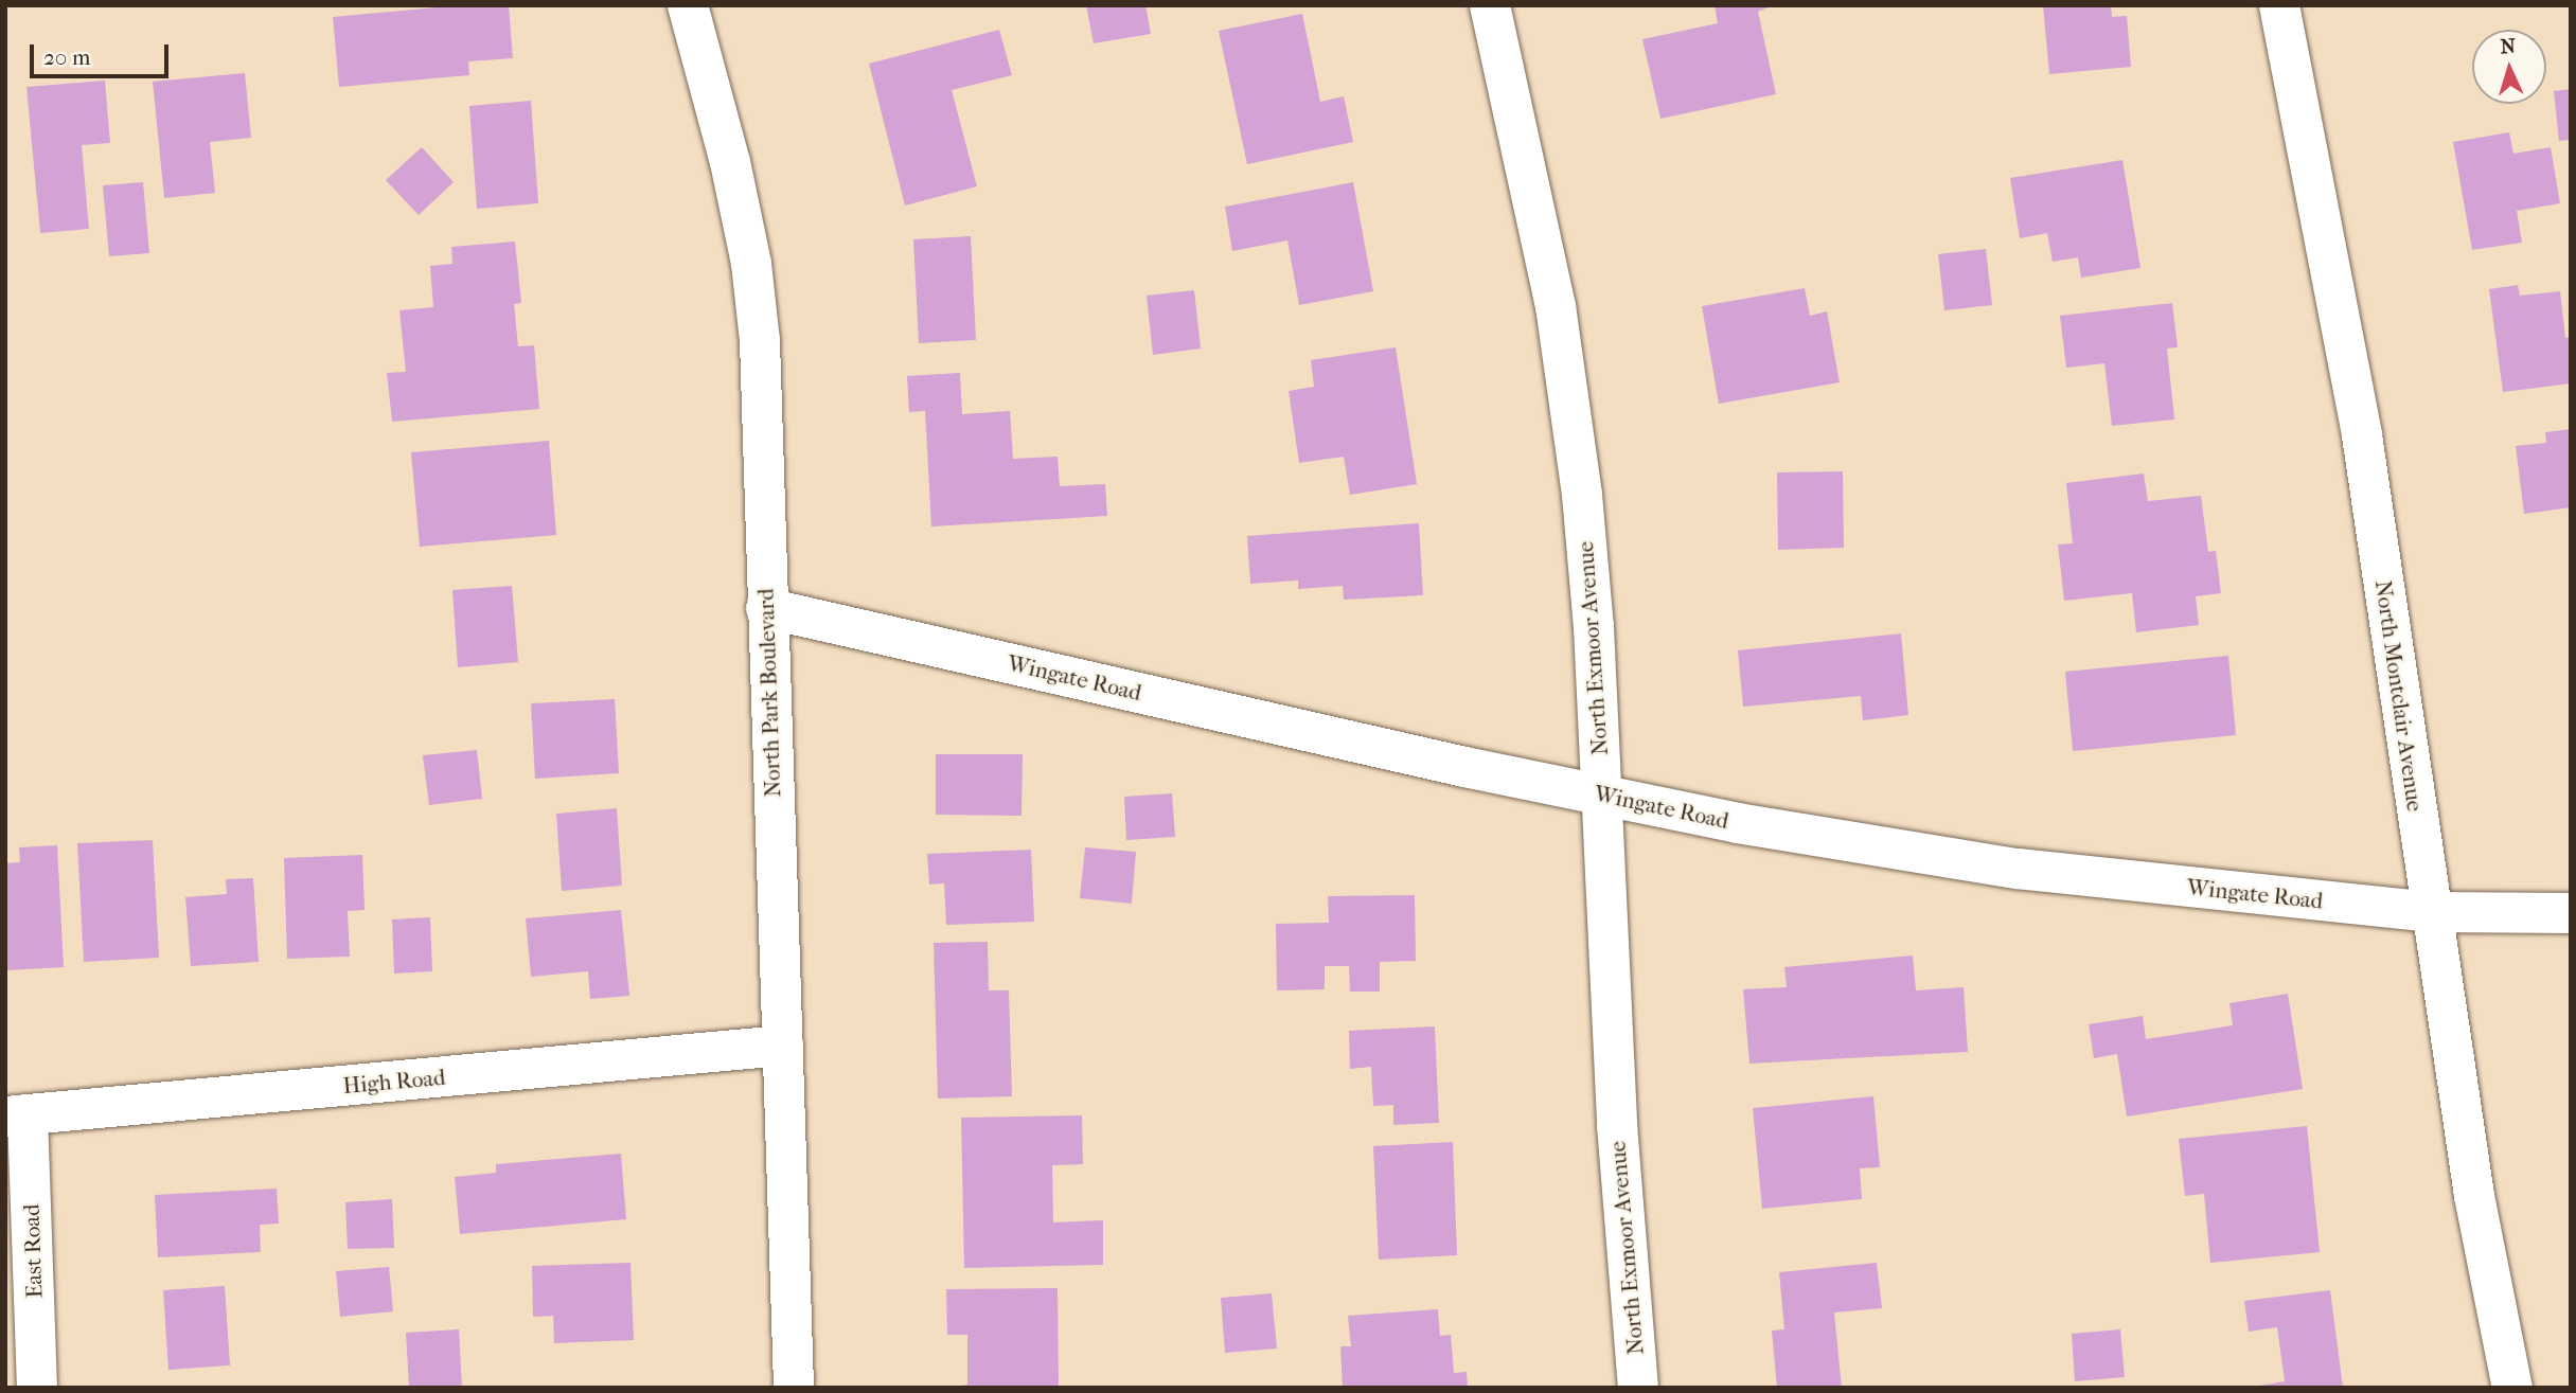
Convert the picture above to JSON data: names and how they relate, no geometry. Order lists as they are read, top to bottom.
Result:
{
  "streets": {
    "street": [
      "North Exmoor Avenue",
      "Wingate Road",
      "North Park Boulevard",
      "North Montclair Avenue",
      "High Road",
      "East Road"
    ]
  },
  "crossings": [
    ["North Exmoor Avenue", "Wingate Road"],
    ["Wingate Road", "North Park Boulevard"],
    ["Wingate Road", "North Montclair Avenue"],
    ["North Park Boulevard", "High Road"],
    ["High Road", "East Road"]
  ],
  "scale_bar": "20 m",
  "north": "top"
}
